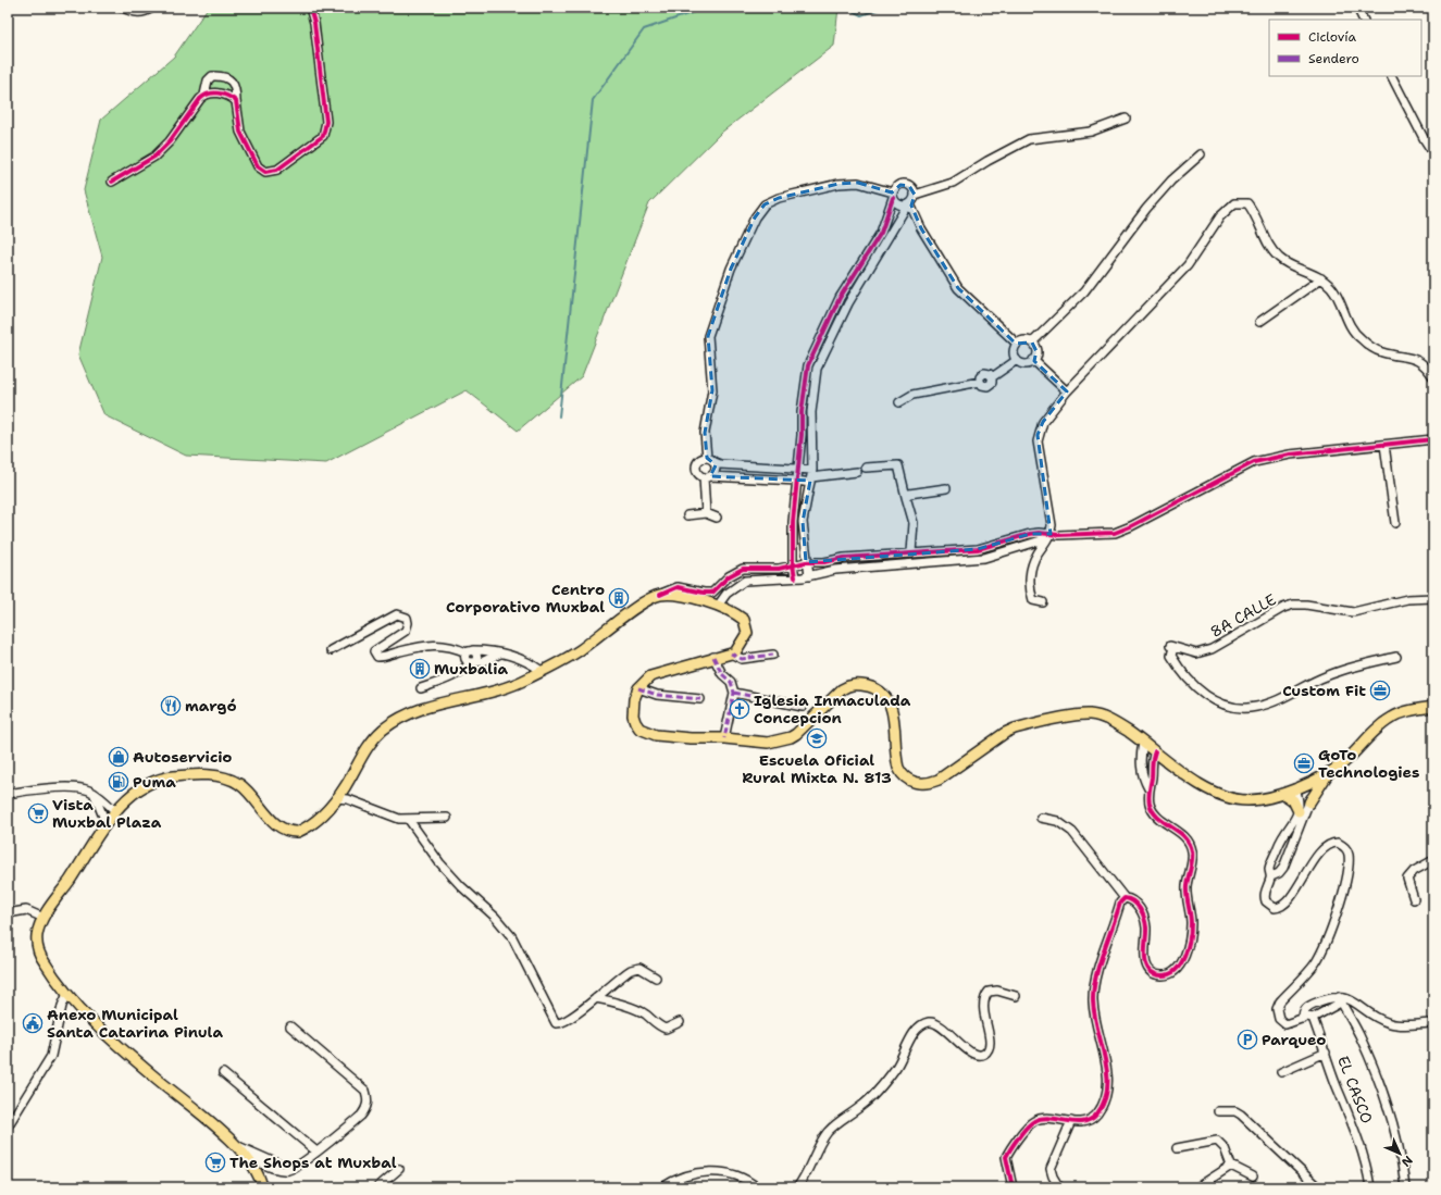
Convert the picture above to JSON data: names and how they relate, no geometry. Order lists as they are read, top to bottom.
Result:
{
  "streets": {
    "street": ["8A CALLE", "EL CASCO"]
  },
  "places": {
    "building": ["Centro Corporativo Muxbal", "Muxbalia"],
    "office": ["Custom Fit", "GoTo Technologies"],
    "restaurant": ["margó"],
    "church": ["Iglesia Inmaculada Concepcion"],
    "school or university": ["Escuela Oficial Rural Mixta N. 813"],
    "shop": ["Autoservicio"],
    "fuel station": ["Puma"],
    "supermarket": ["Vista Muxbal Plaza", "The Shops at Muxbal"],
    "public building": ["Anexo Municipal Santa Catarina Pinula"],
    "parking": ["Parqueo"]
  },
  "legend": ["Ciclovía", "Sendero"],
  "north": "bottom right"
}
